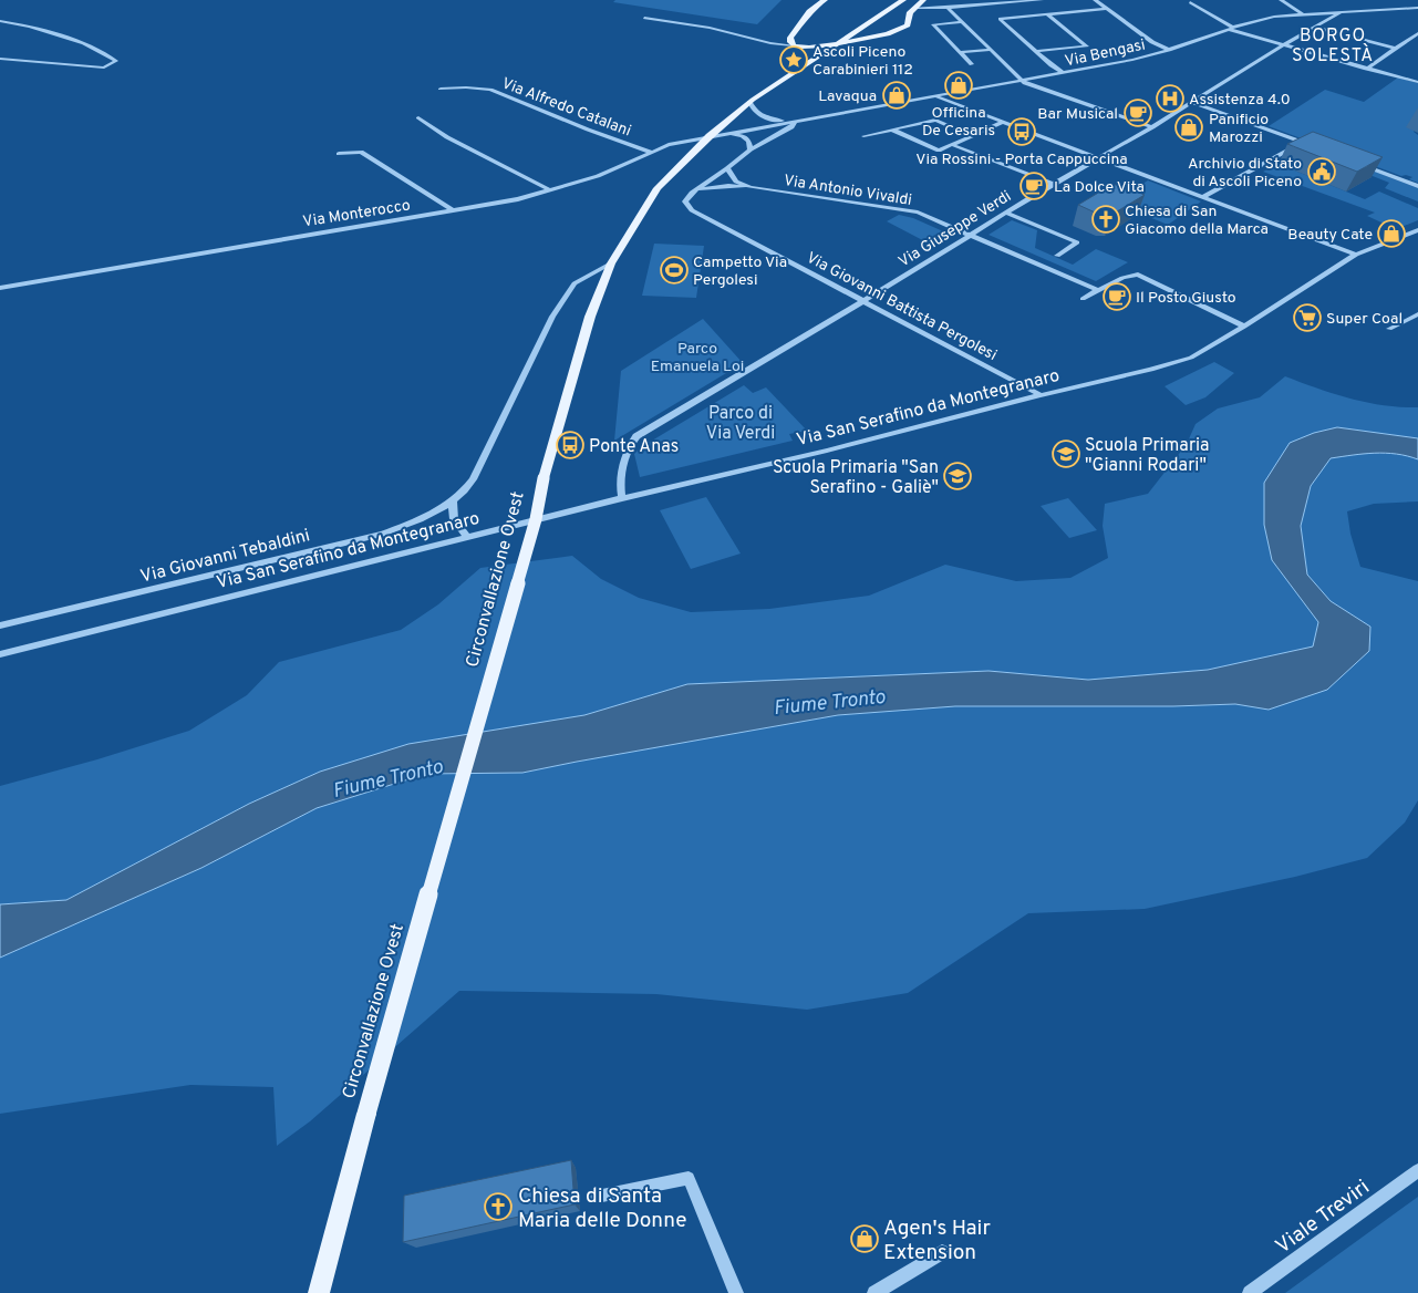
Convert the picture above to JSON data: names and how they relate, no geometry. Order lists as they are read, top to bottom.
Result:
{
  "streets": {
    "main road": ["Circonvallazione Ovest"],
    "street": [
      "Via Bengasi",
      "Via Alfredo Catalani",
      "Via Antonio Vivaldi",
      "Via Monterocco",
      "Via Giuseppe Verdi",
      "Via Giovanni Battista Pergolesi",
      "Via San Serafino da Montegranaro",
      "Via Giovanni Tebaldini",
      "Viale Treviri"
    ]
  },
  "crossings": [
    ["Via Bengasi", "Via Monterocco"],
    ["Via Bengasi", "Via Giuseppe Verdi"],
    ["Via Bengasi", "Circonvallazione Ovest"],
    ["Via Alfredo Catalani", "Via Monterocco"],
    ["Via Antonio Vivaldi", "Via Giuseppe Verdi"],
    ["Via Monterocco", "Circonvallazione Ovest"],
    ["Via Giuseppe Verdi", "Via Giovanni Battista Pergolesi"],
    ["Via Giuseppe Verdi", "Via San Serafino da Montegranaro"],
    ["Via Giovanni Battista Pergolesi", "Via San Serafino da Montegranaro"],
    ["Via Giovanni Tebaldini", "Circonvallazione Ovest"]
  ],
  "districts": ["BORGO SOLESTÀ"],
  "water": ["Fiume Tronto"],
  "parks": ["Parco Emanuela Loi", "Parco di Via Verdi"],
  "places": {
    "place": ["Ascoli Piceno Carabinieri 112"],
    "shop": [
      "Officina De Cesaris",
      "Lavaqua",
      "Panificio Marozzi",
      "Beauty Cate",
      "Agen's Hair Extension"
    ],
    "hospital": ["Assistenza 4.0"],
    "cafe": ["Bar Musical", "La Dolce Vita", "Il Posto Giusto"],
    "bus stop": ["Via Rossini - Porta Cappuccina", "Ponte Anas"],
    "public building": ["Archivio di Stato di Ascoli Piceno"],
    "church": ["Chiesa di San Giacomo della Marca", "Chiesa di Santa Maria delle Donne"],
    "sports": ["Campetto Via Pergolesi"],
    "supermarket": ["Super Coal"],
    "school or university": ["Scuola Primaria \"Gianni Rodari\"", "Scuola Primaria \"San Serafino - Galiè\""]
  }
}
